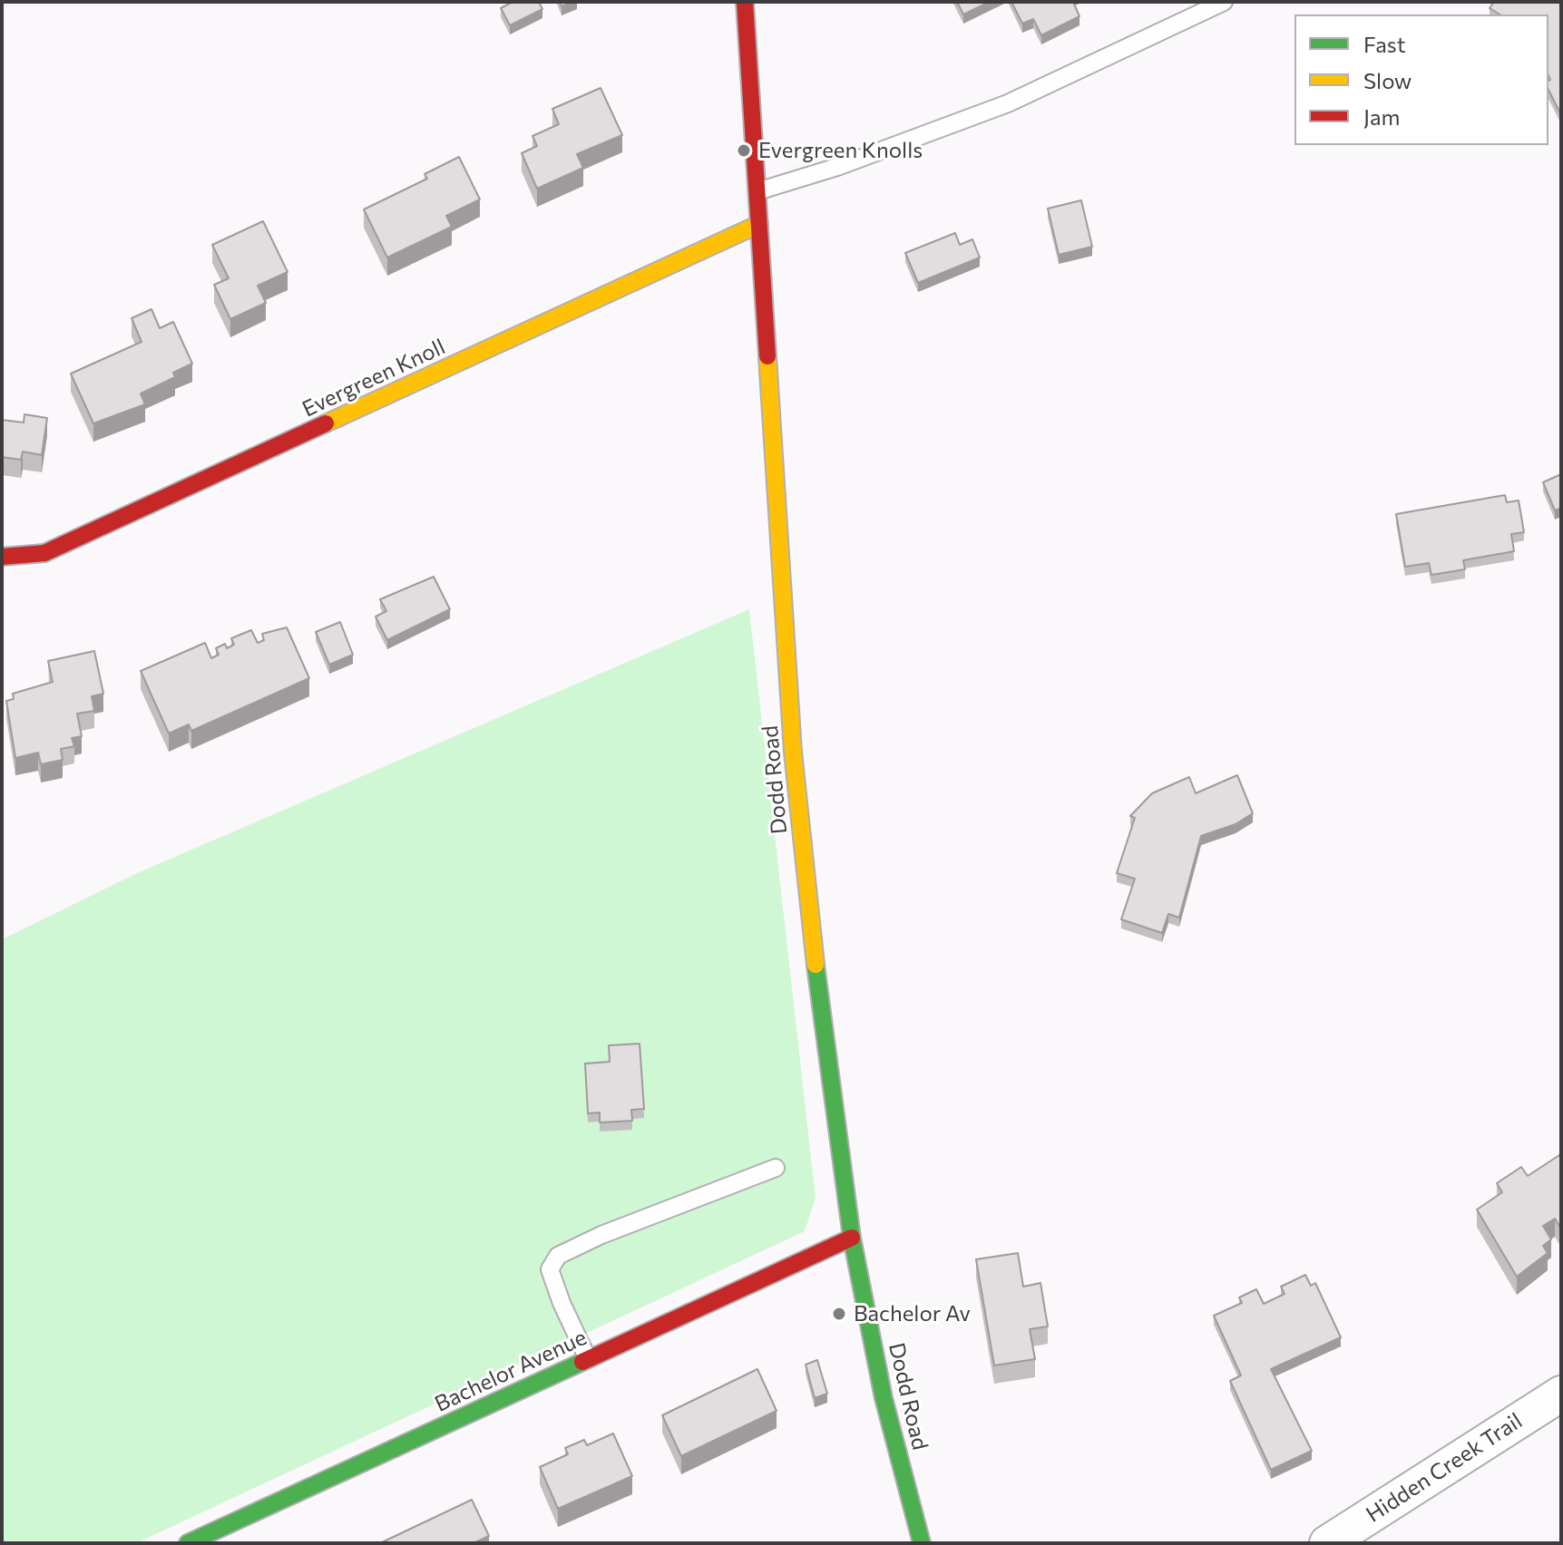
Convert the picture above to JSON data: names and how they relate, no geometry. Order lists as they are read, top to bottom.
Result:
{
  "streets": {
    "main road": ["Evergreen Knoll", "Dodd Road", "Bachelor Avenue"],
    "street": ["Hidden Creek Trail"]
  },
  "crossings": [
    ["Evergreen Knoll", "Dodd Road"],
    ["Dodd Road", "Bachelor Avenue"]
  ],
  "places": ["Evergreen Knolls", "Bachelor Av"],
  "legend": ["Fast", "Slow", "Jam"]
}
